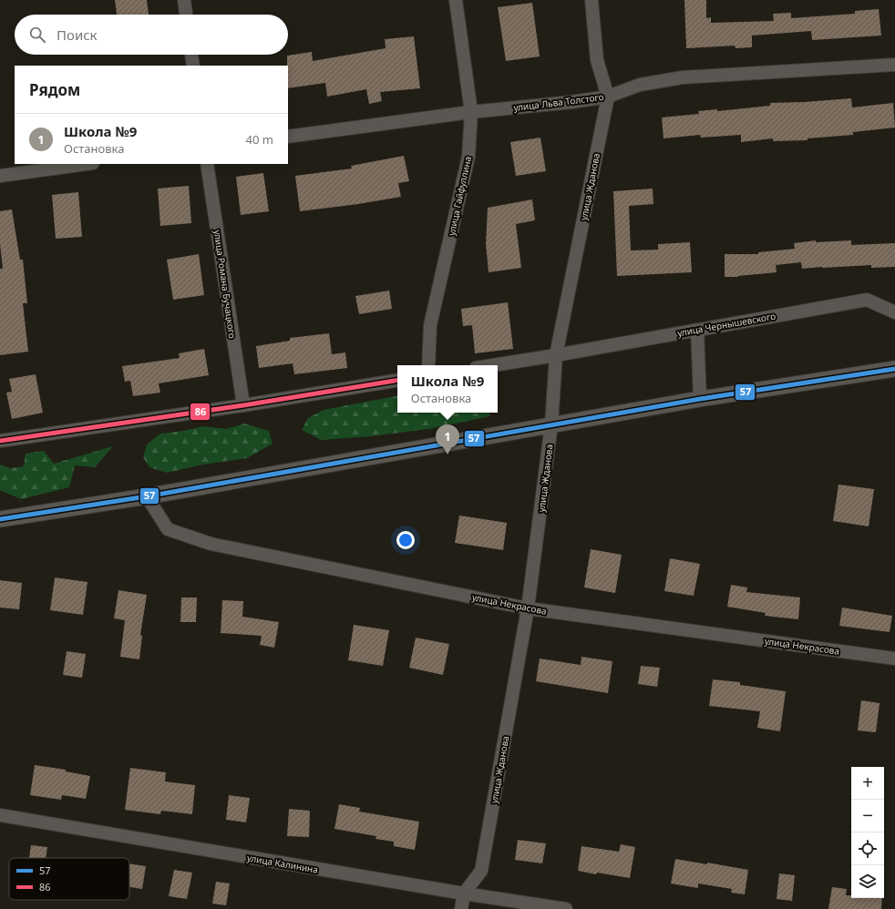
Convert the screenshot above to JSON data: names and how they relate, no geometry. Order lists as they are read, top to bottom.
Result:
{
  "streets": {
    "street": [
      "улица Льва Толстого",
      "улица Жданова",
      "улица Гайфуллина",
      "улица Романа Бучацкого",
      "улица Чернышевского",
      "улица Некрасова",
      "улица Калинина"
    ]
  },
  "crossings": [
    ["улица Льва Толстого", "улица Жданова"],
    ["улица Льва Толстого", "улица Гайфуллина"],
    ["улица Жданова", "улица Чернышевского"],
    ["улица Жданова", "улица Некрасова"],
    ["улица Жданова", "улица Калинина"]
  ],
  "lines": ["transit line 57", "transit line 86"],
  "legend": ["57", "86"],
  "page": {
    "search": "Поиск",
    "heading": "Рядом",
    "list": [
      {
        "mark": "1",
        "name": "Школа №9",
        "note": "Остановка",
        "value": "40 m"
      }
    ],
    "popup": ["Школа №9", "Остановка"],
    "pins": "1",
    "map_buttons": ["+", "−"]
  }
}
